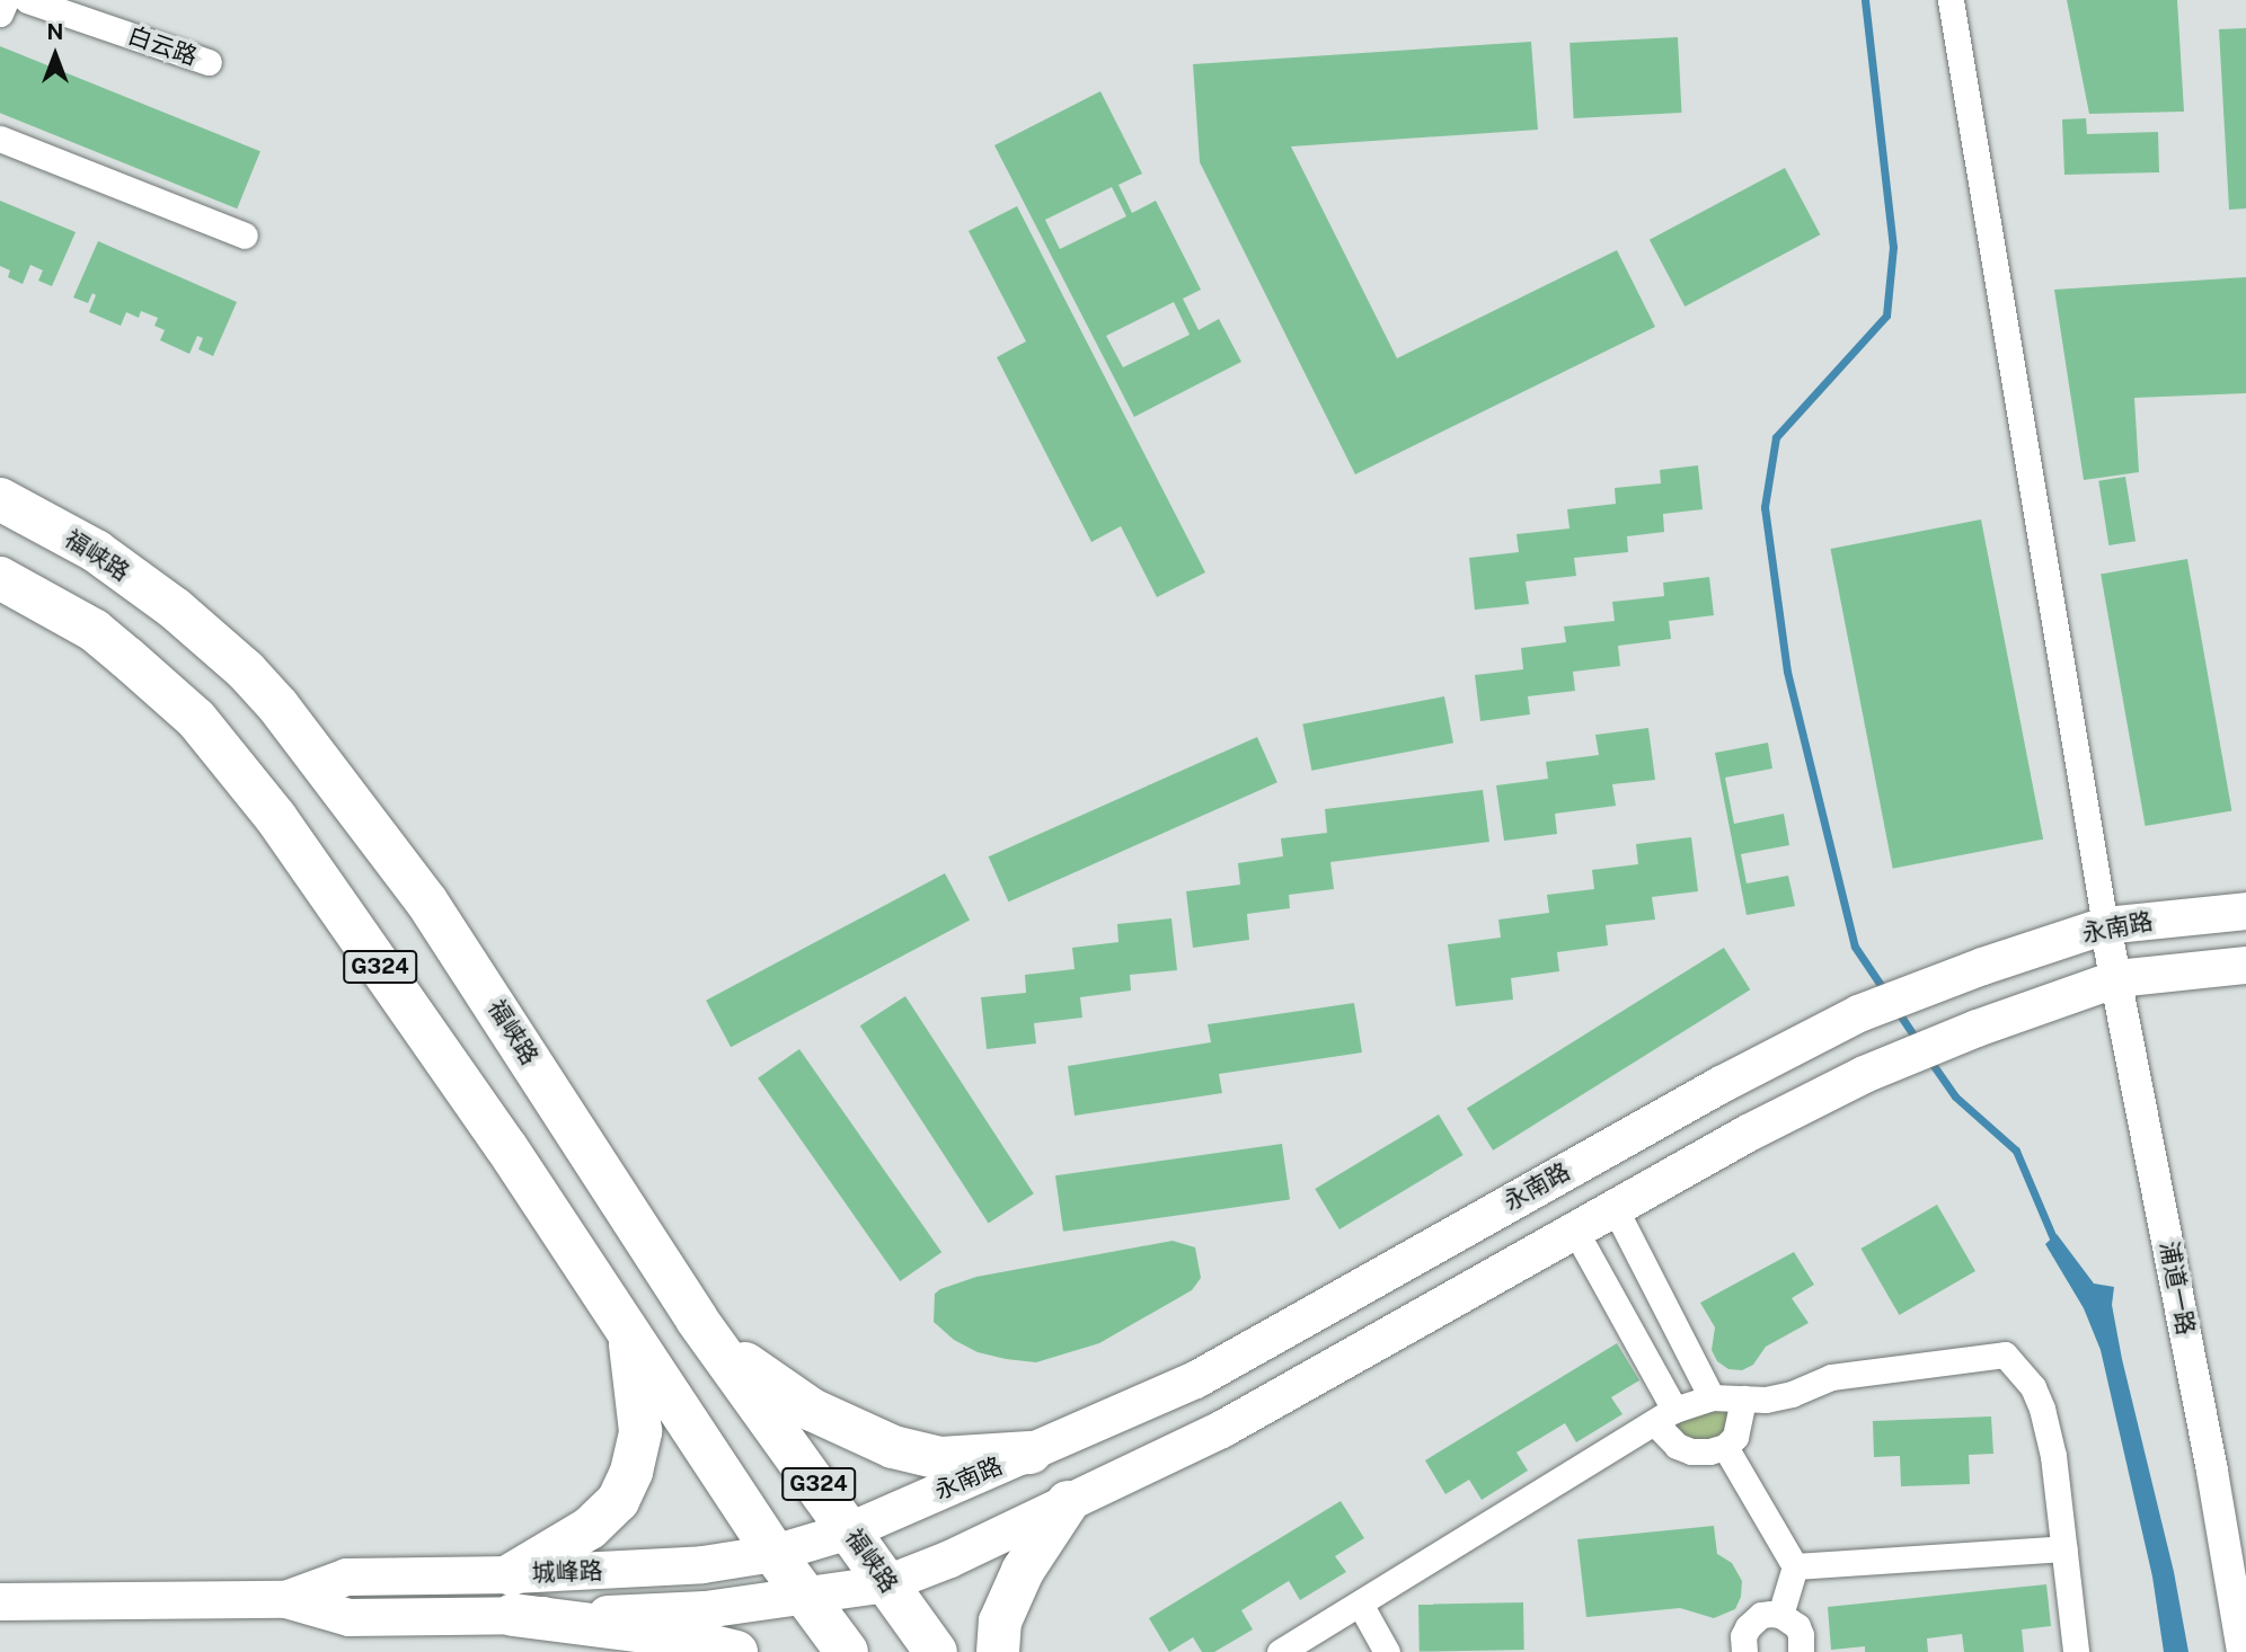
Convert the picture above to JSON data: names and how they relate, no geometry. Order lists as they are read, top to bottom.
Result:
{
  "streets": {
    "highway": ["福峡路", "G324"],
    "main road": ["永南路", "城峰路"],
    "street": ["白云路", "浦道一路"]
  },
  "crossings": [
    ["福峡路", "永南路"],
    ["福峡路", "城峰路"],
    ["永南路", "浦道一路"],
    ["永南路", "城峰路"],
    ["G324", "城峰路"],
    ["浦道一路", "城峰路"]
  ],
  "north": "top"
}
